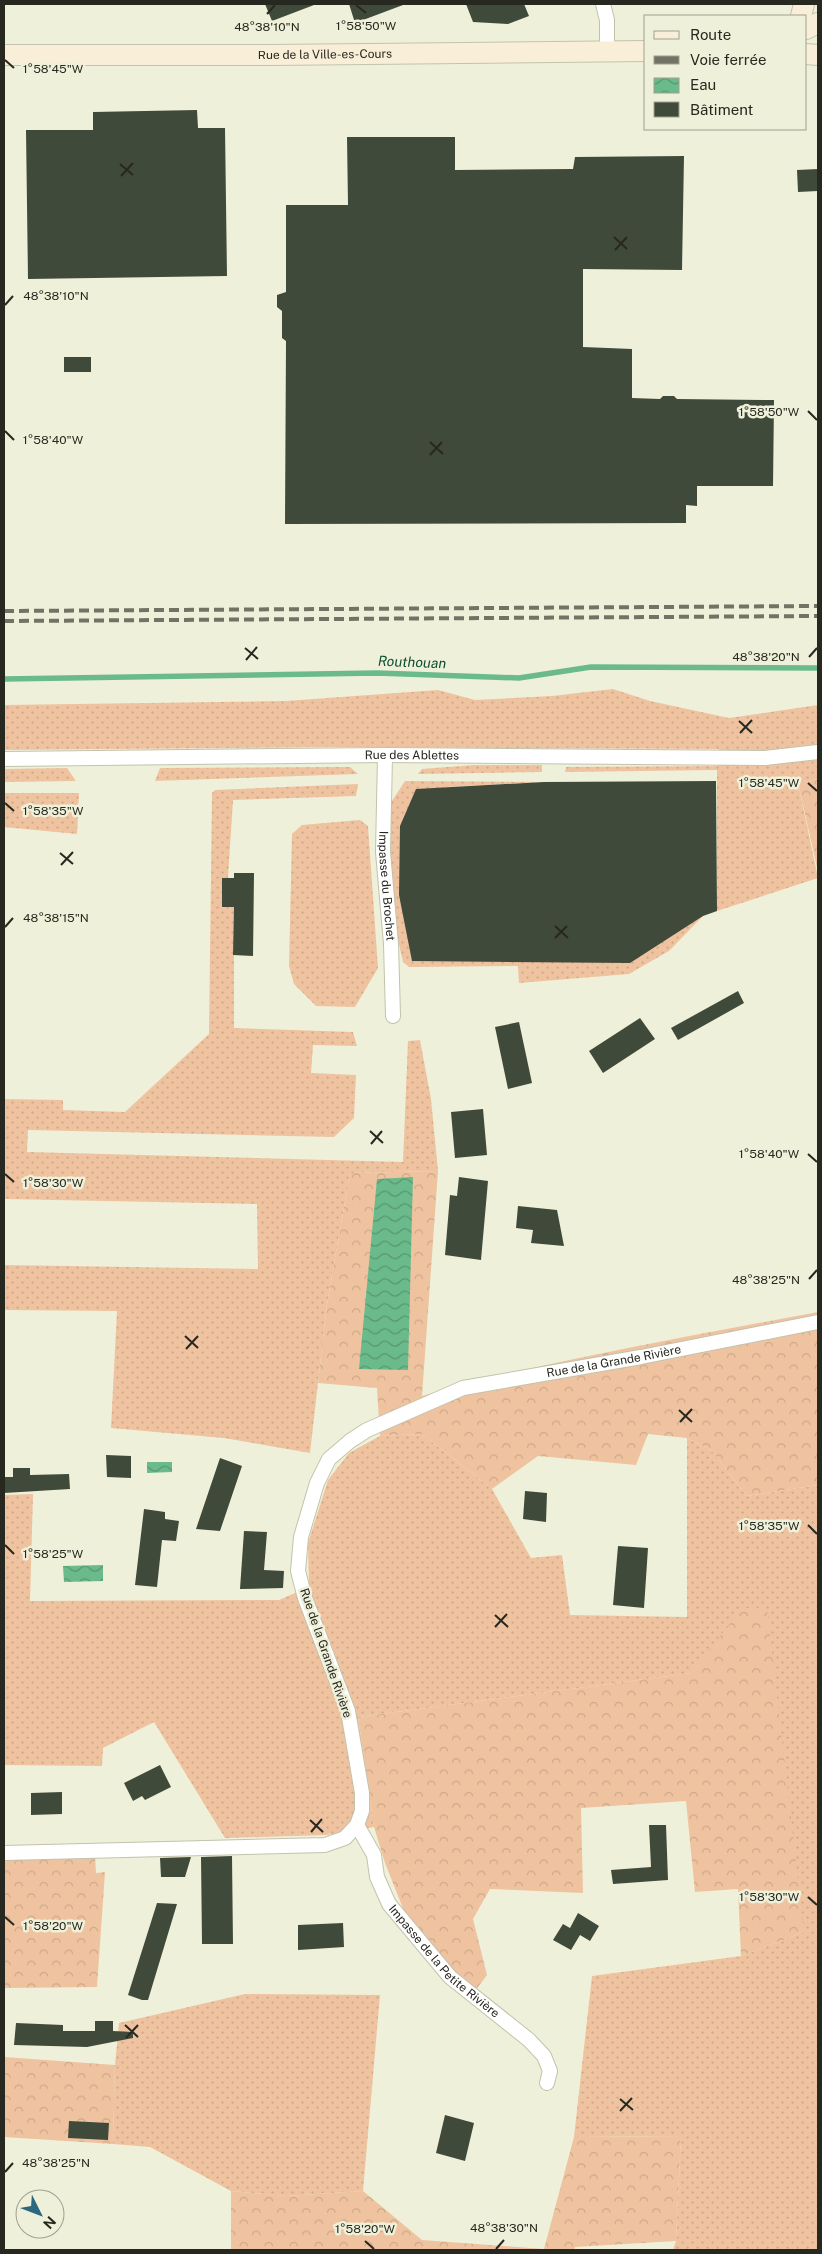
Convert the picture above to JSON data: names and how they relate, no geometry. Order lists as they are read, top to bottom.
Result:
{
  "streets": {
    "street": [
      "Rue de la Ville-es-Cours",
      "Rue des Ablettes",
      "Impasse du Brochet",
      "Rue de la Grande Rivière",
      "Impasse de la Petite Rivière"
    ]
  },
  "crossings": [
    ["Rue des Ablettes", "Impasse du Brochet"],
    ["Rue de la Grande Rivière", "Impasse de la Petite Rivière"]
  ],
  "water": ["Routhouan"],
  "legend": [
    "Route",
    "Voie ferrée",
    "Eau",
    "Bâtiment"
  ],
  "north": "bottom right",
  "coordinates": [
    "1°58'50\"W",
    "48°38'10\"N",
    "1°58'45\"W",
    "1°58'40\"W",
    "48°38'20\"N",
    "1°58'35\"W",
    "48°38'15\"N",
    "1°58'30\"W",
    "48°38'25\"N",
    "1°58'25\"W",
    "1°58'20\"W",
    "48°38'30\"N"
  ]
}
